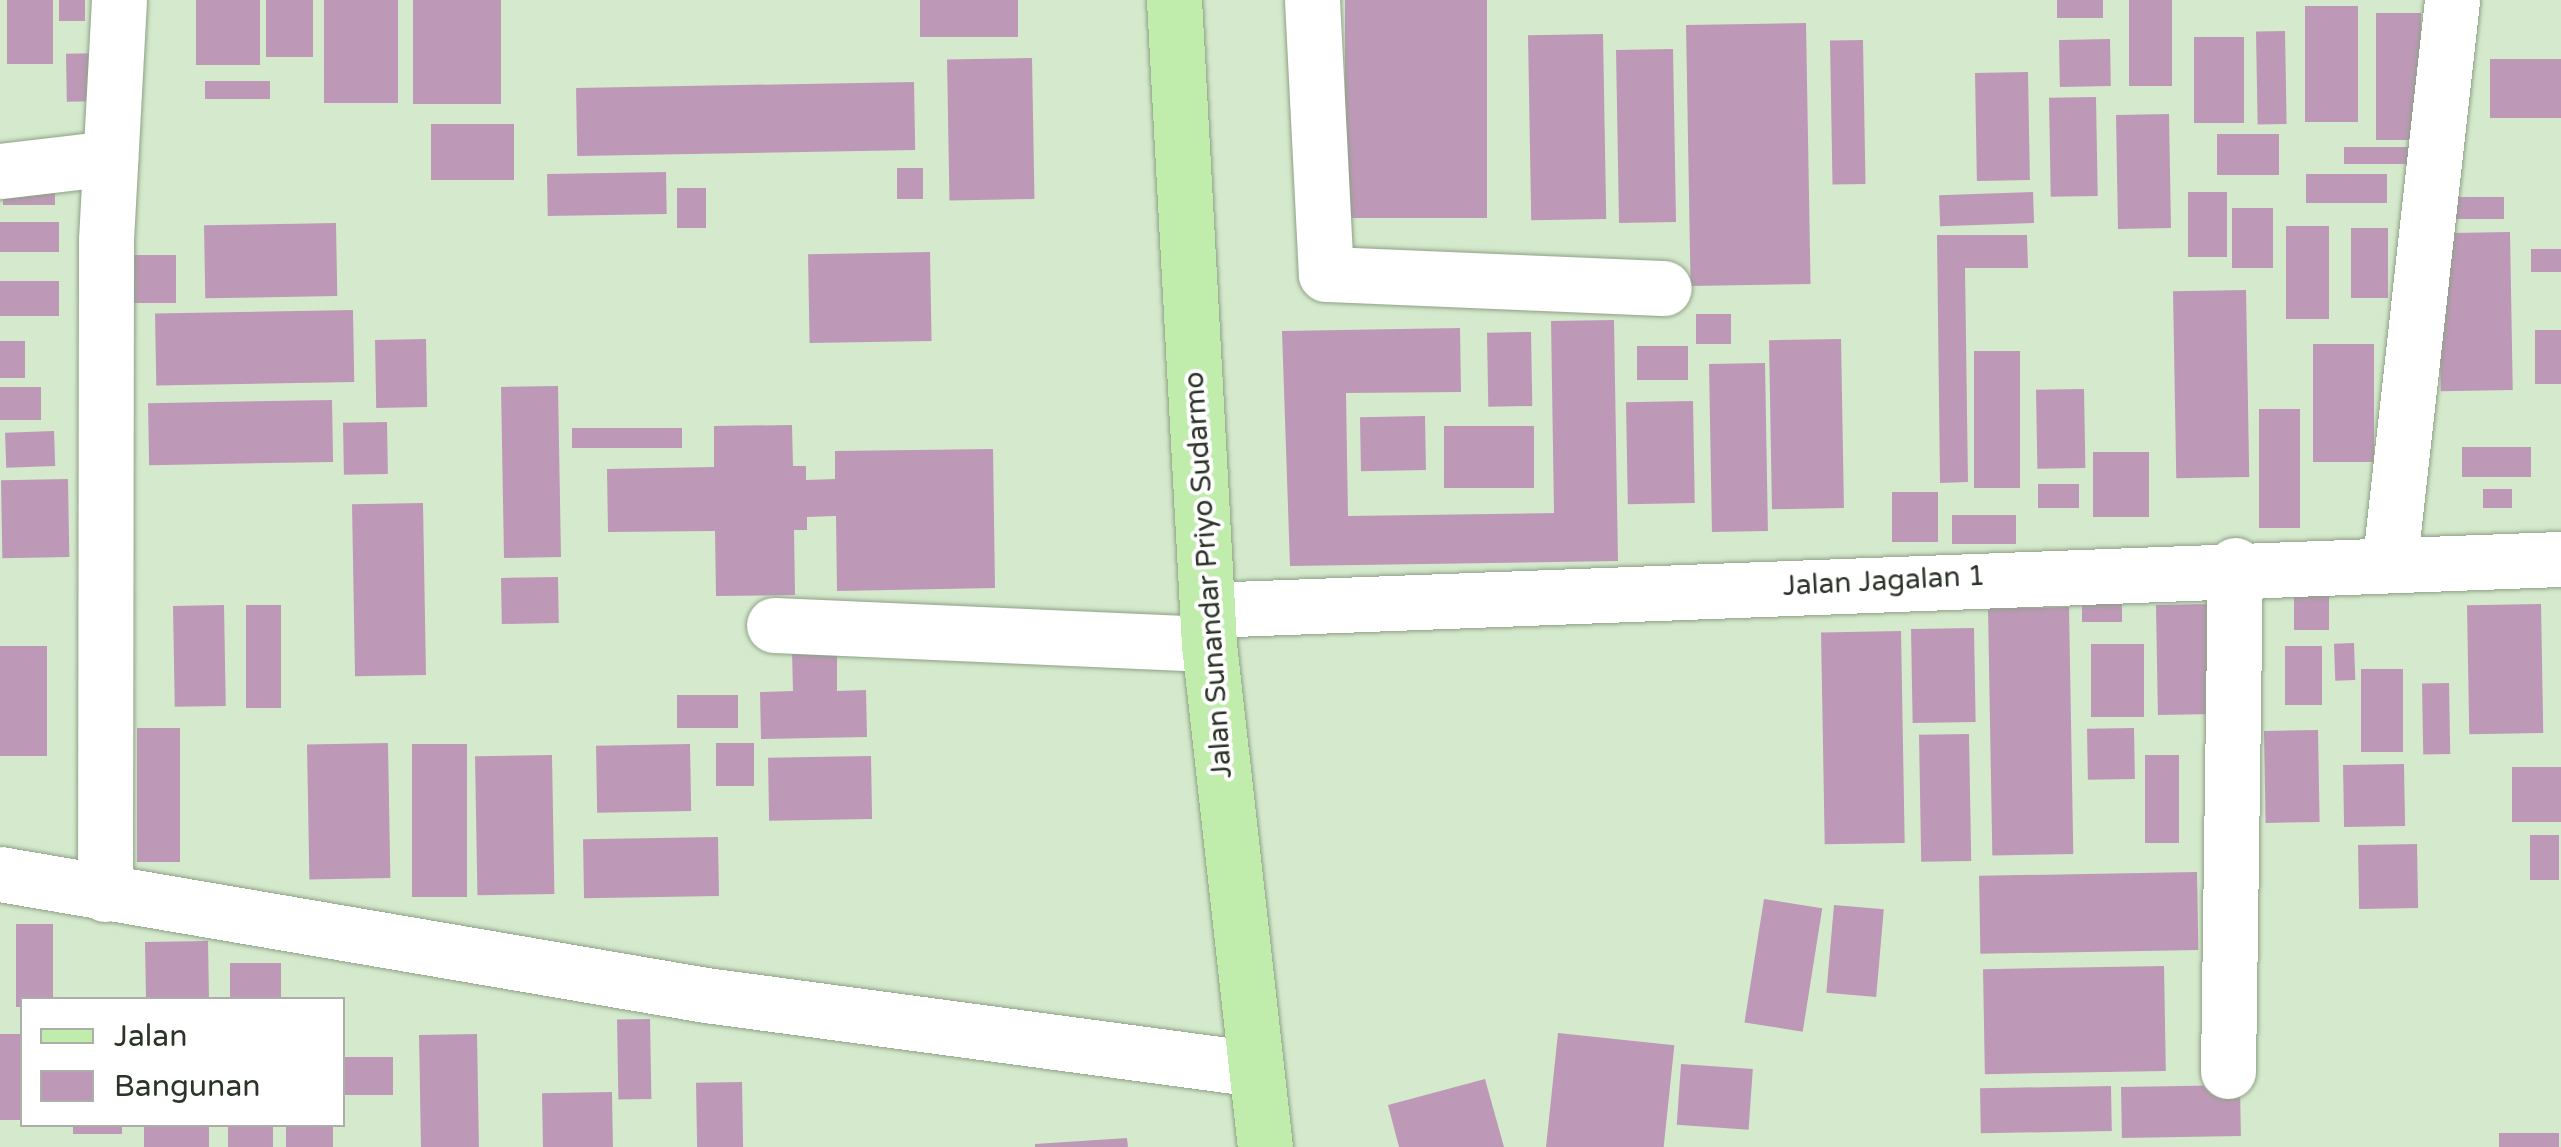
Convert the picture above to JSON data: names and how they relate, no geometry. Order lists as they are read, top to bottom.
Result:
{
  "streets": {
    "main road": ["Jalan Sunandar Priyo Sudarmo"],
    "street": ["Jalan Jagalan 1"]
  },
  "crossings": [
    ["Jalan Sunandar Priyo Sudarmo", "Jalan Jagalan 1"]
  ],
  "legend": ["Jalan", "Bangunan"]
}
